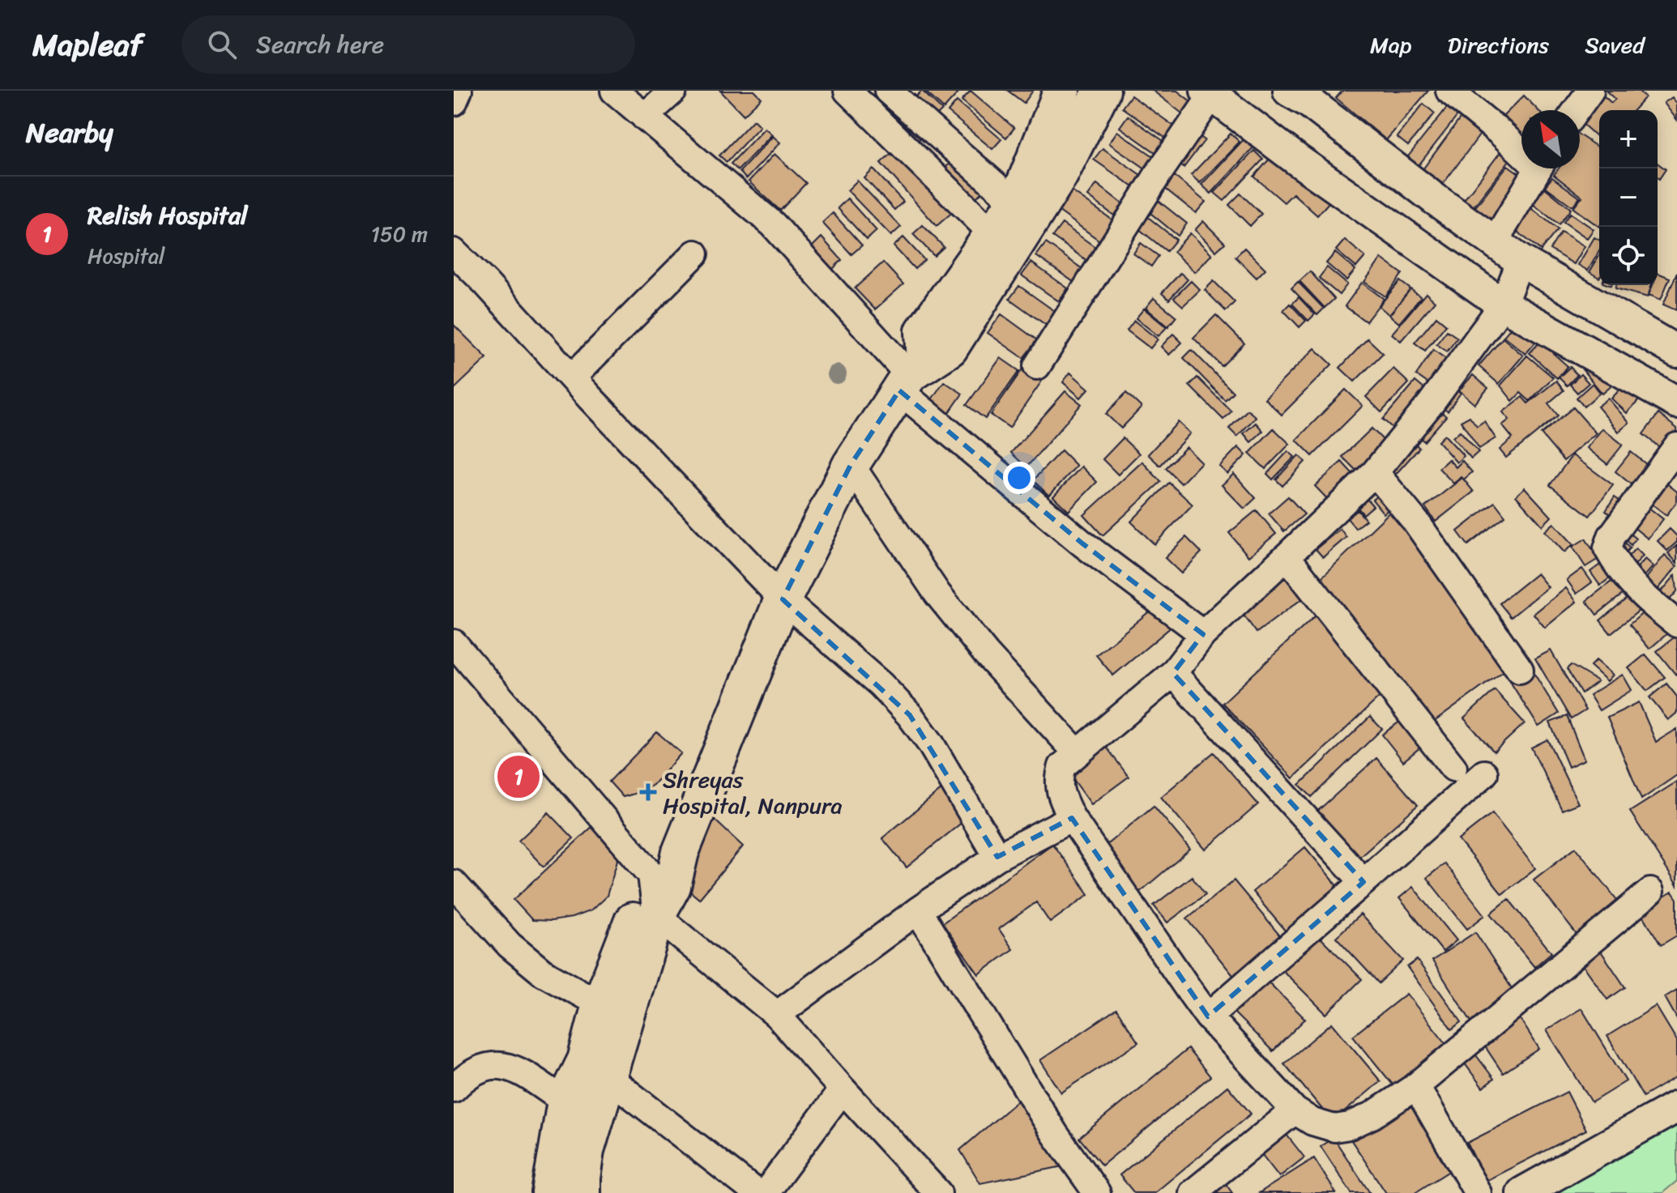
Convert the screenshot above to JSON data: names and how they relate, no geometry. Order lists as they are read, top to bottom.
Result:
{
  "places": {
    "health": ["Shreyas Hospital, Nanpura"]
  },
  "north": "top left",
  "page": {
    "header": "Mapleaf",
    "search": "Search here",
    "nav": ["Map", "Directions", "Saved"],
    "heading": "Nearby",
    "map_buttons": ["+", "−"],
    "list": [
      {
        "mark": "1",
        "name": "Relish Hospital",
        "note": "Hospital",
        "value": "150 m"
      }
    ],
    "pins": "1"
  }
}
